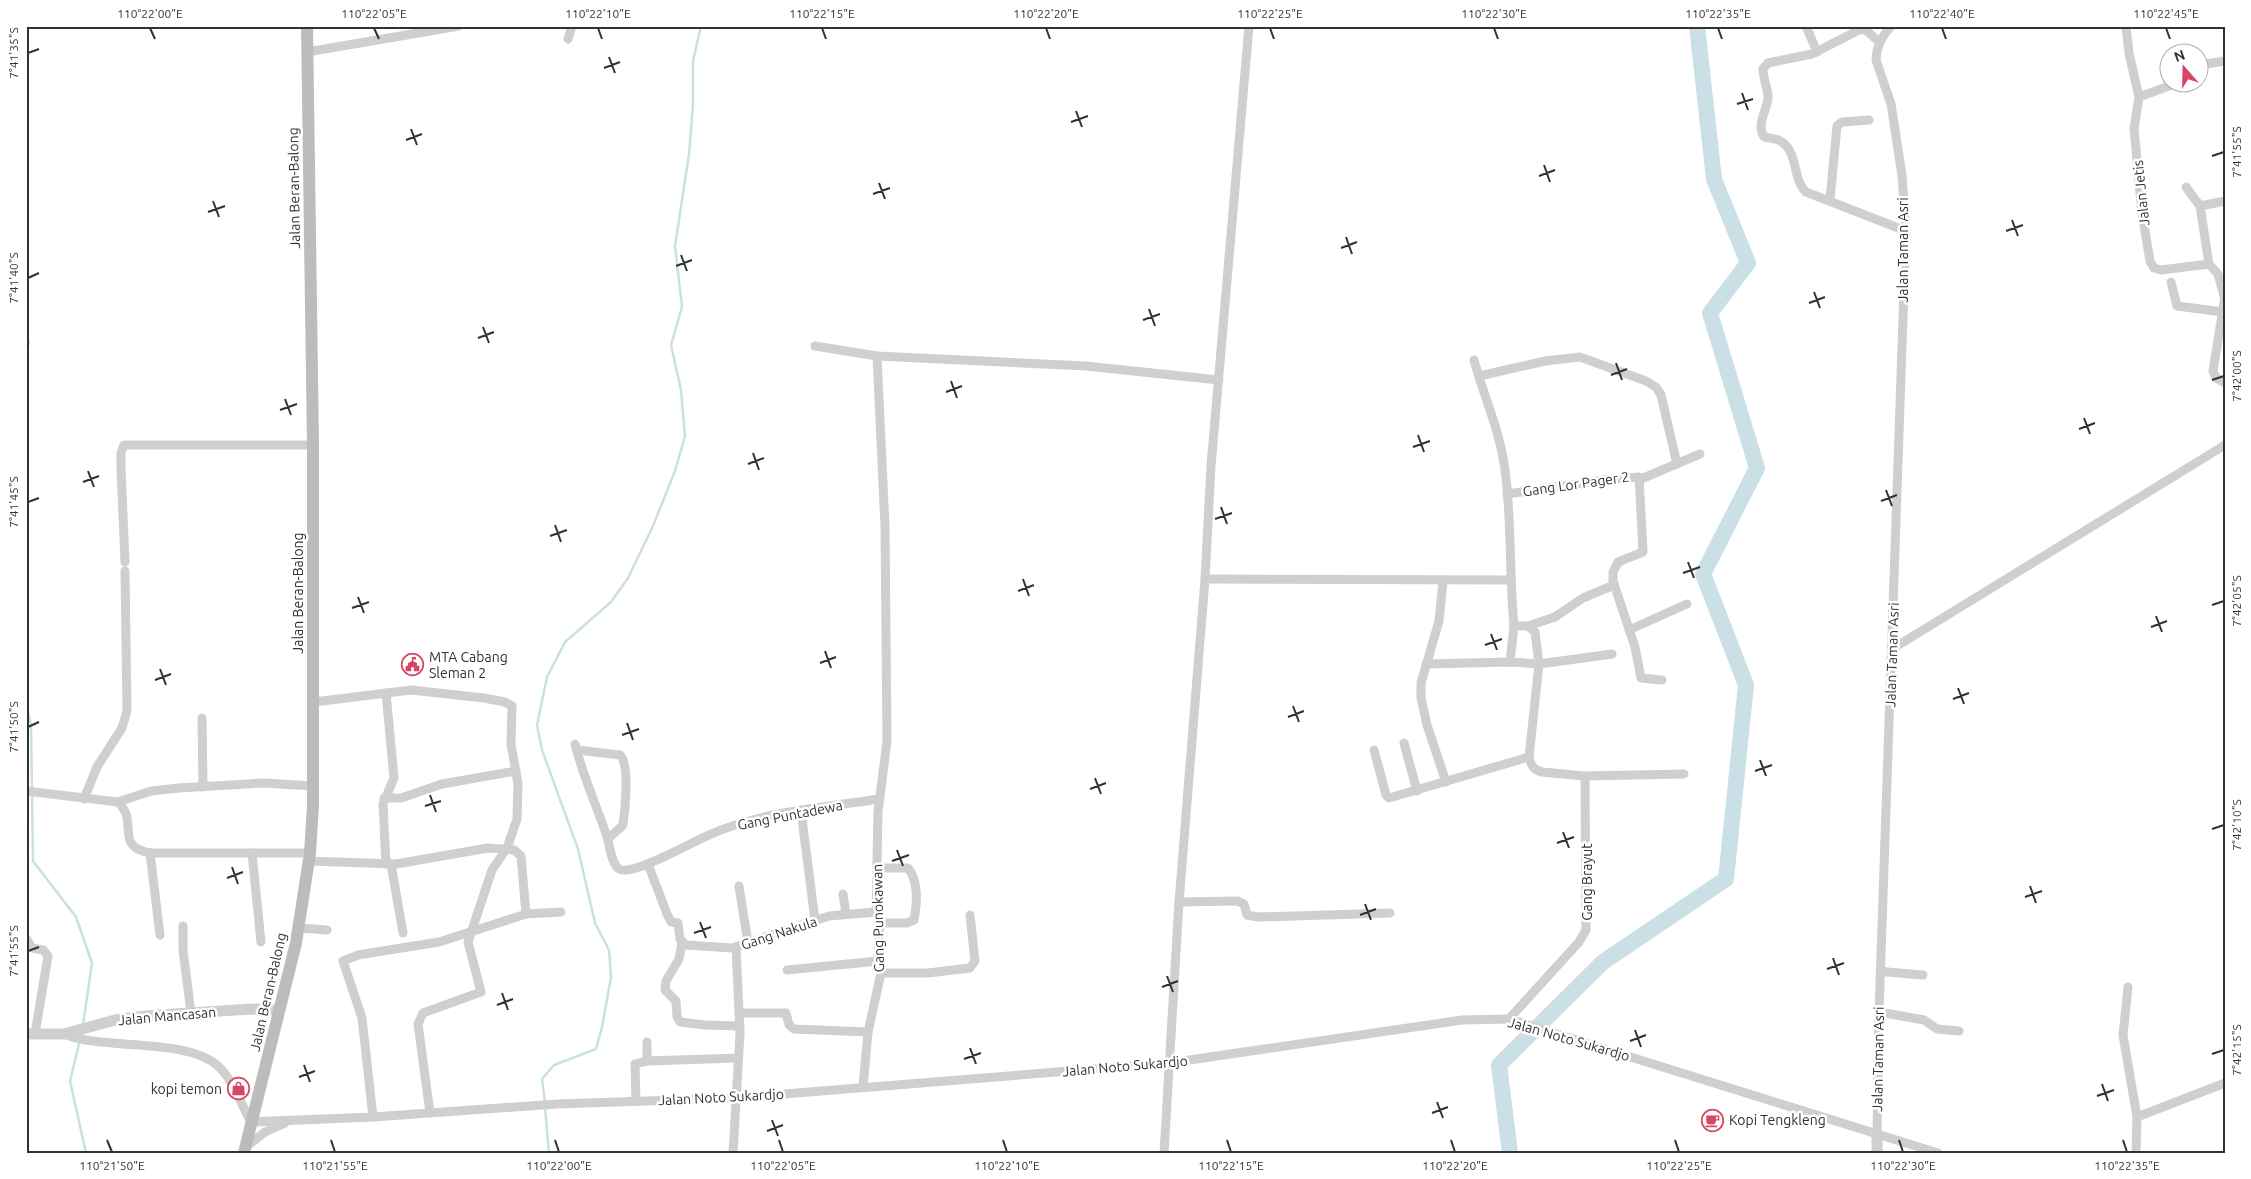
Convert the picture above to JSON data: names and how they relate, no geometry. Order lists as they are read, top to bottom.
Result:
{
  "streets": {
    "main road": ["Jalan Beran-Balong"],
    "street": [
      "Jalan Jetis",
      "Jalan Taman Asri",
      "Gang Lor Pager 2",
      "Gang Puntadewa",
      "Gang Brayut",
      "Gang Punokawan",
      "Gang Nakula",
      "Jalan Mancasan",
      "Jalan Noto Sukardjo"
    ]
  },
  "crossings": [
    ["Jalan Beran-Balong", "Jalan Mancasan"],
    ["Jalan Beran-Balong", "Jalan Noto Sukardjo"],
    ["Jalan Taman Asri", "Jalan Noto Sukardjo"],
    ["Gang Puntadewa", "Gang Punokawan"],
    ["Gang Brayut", "Jalan Noto Sukardjo"],
    ["Gang Punokawan", "Gang Nakula"],
    ["Gang Punokawan", "Jalan Noto Sukardjo"]
  ],
  "places": {
    "public building": ["MTA Cabang Sleman 2"],
    "shop": ["kopi temon"],
    "cafe": ["Kopi Tengkleng"]
  },
  "north": "top",
  "coordinates": [
    "110°22'00\"E",
    "110°22'05\"E",
    "110°22'10\"E",
    "110°22'15\"E",
    "110°22'20\"E",
    "110°22'25\"E",
    "110°22'30\"E",
    "110°22'35\"E",
    "110°22'40\"E",
    "110°22'45\"E",
    "7°41'35\"S",
    "7°41'55\"S",
    "7°41'40\"S",
    "7°42'00\"S",
    "7°41'45\"S",
    "7°42'05\"S",
    "7°41'50\"S",
    "7°42'10\"S",
    "7°42'15\"S",
    "110°21'50\"E",
    "110°21'55\"E"
  ]
}
